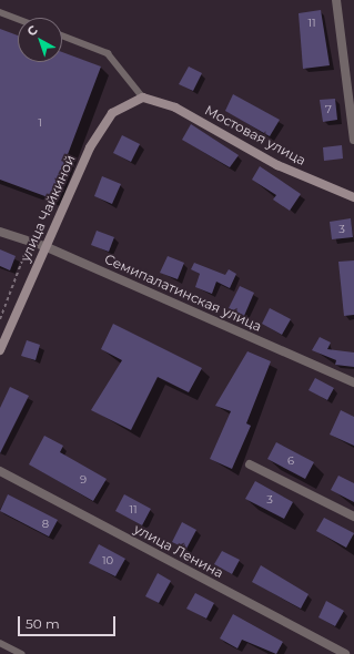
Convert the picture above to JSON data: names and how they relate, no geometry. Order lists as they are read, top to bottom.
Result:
{
  "streets": {
    "street": [
      "Мостовая улица",
      "улица Чайкиной",
      "Семипалатинская улица",
      "улица Ленина"
    ]
  },
  "crossings": [
    ["Мостовая улица", "улица Чайкиной"],
    ["улица Чайкиной", "Семипалатинская улица"]
  ],
  "house_numbers": [
    "11",
    "7",
    "1",
    "3",
    "6",
    "9",
    "3",
    "11",
    "8",
    "10"
  ],
  "scale_bar": "50 m",
  "north": "top left"
}
